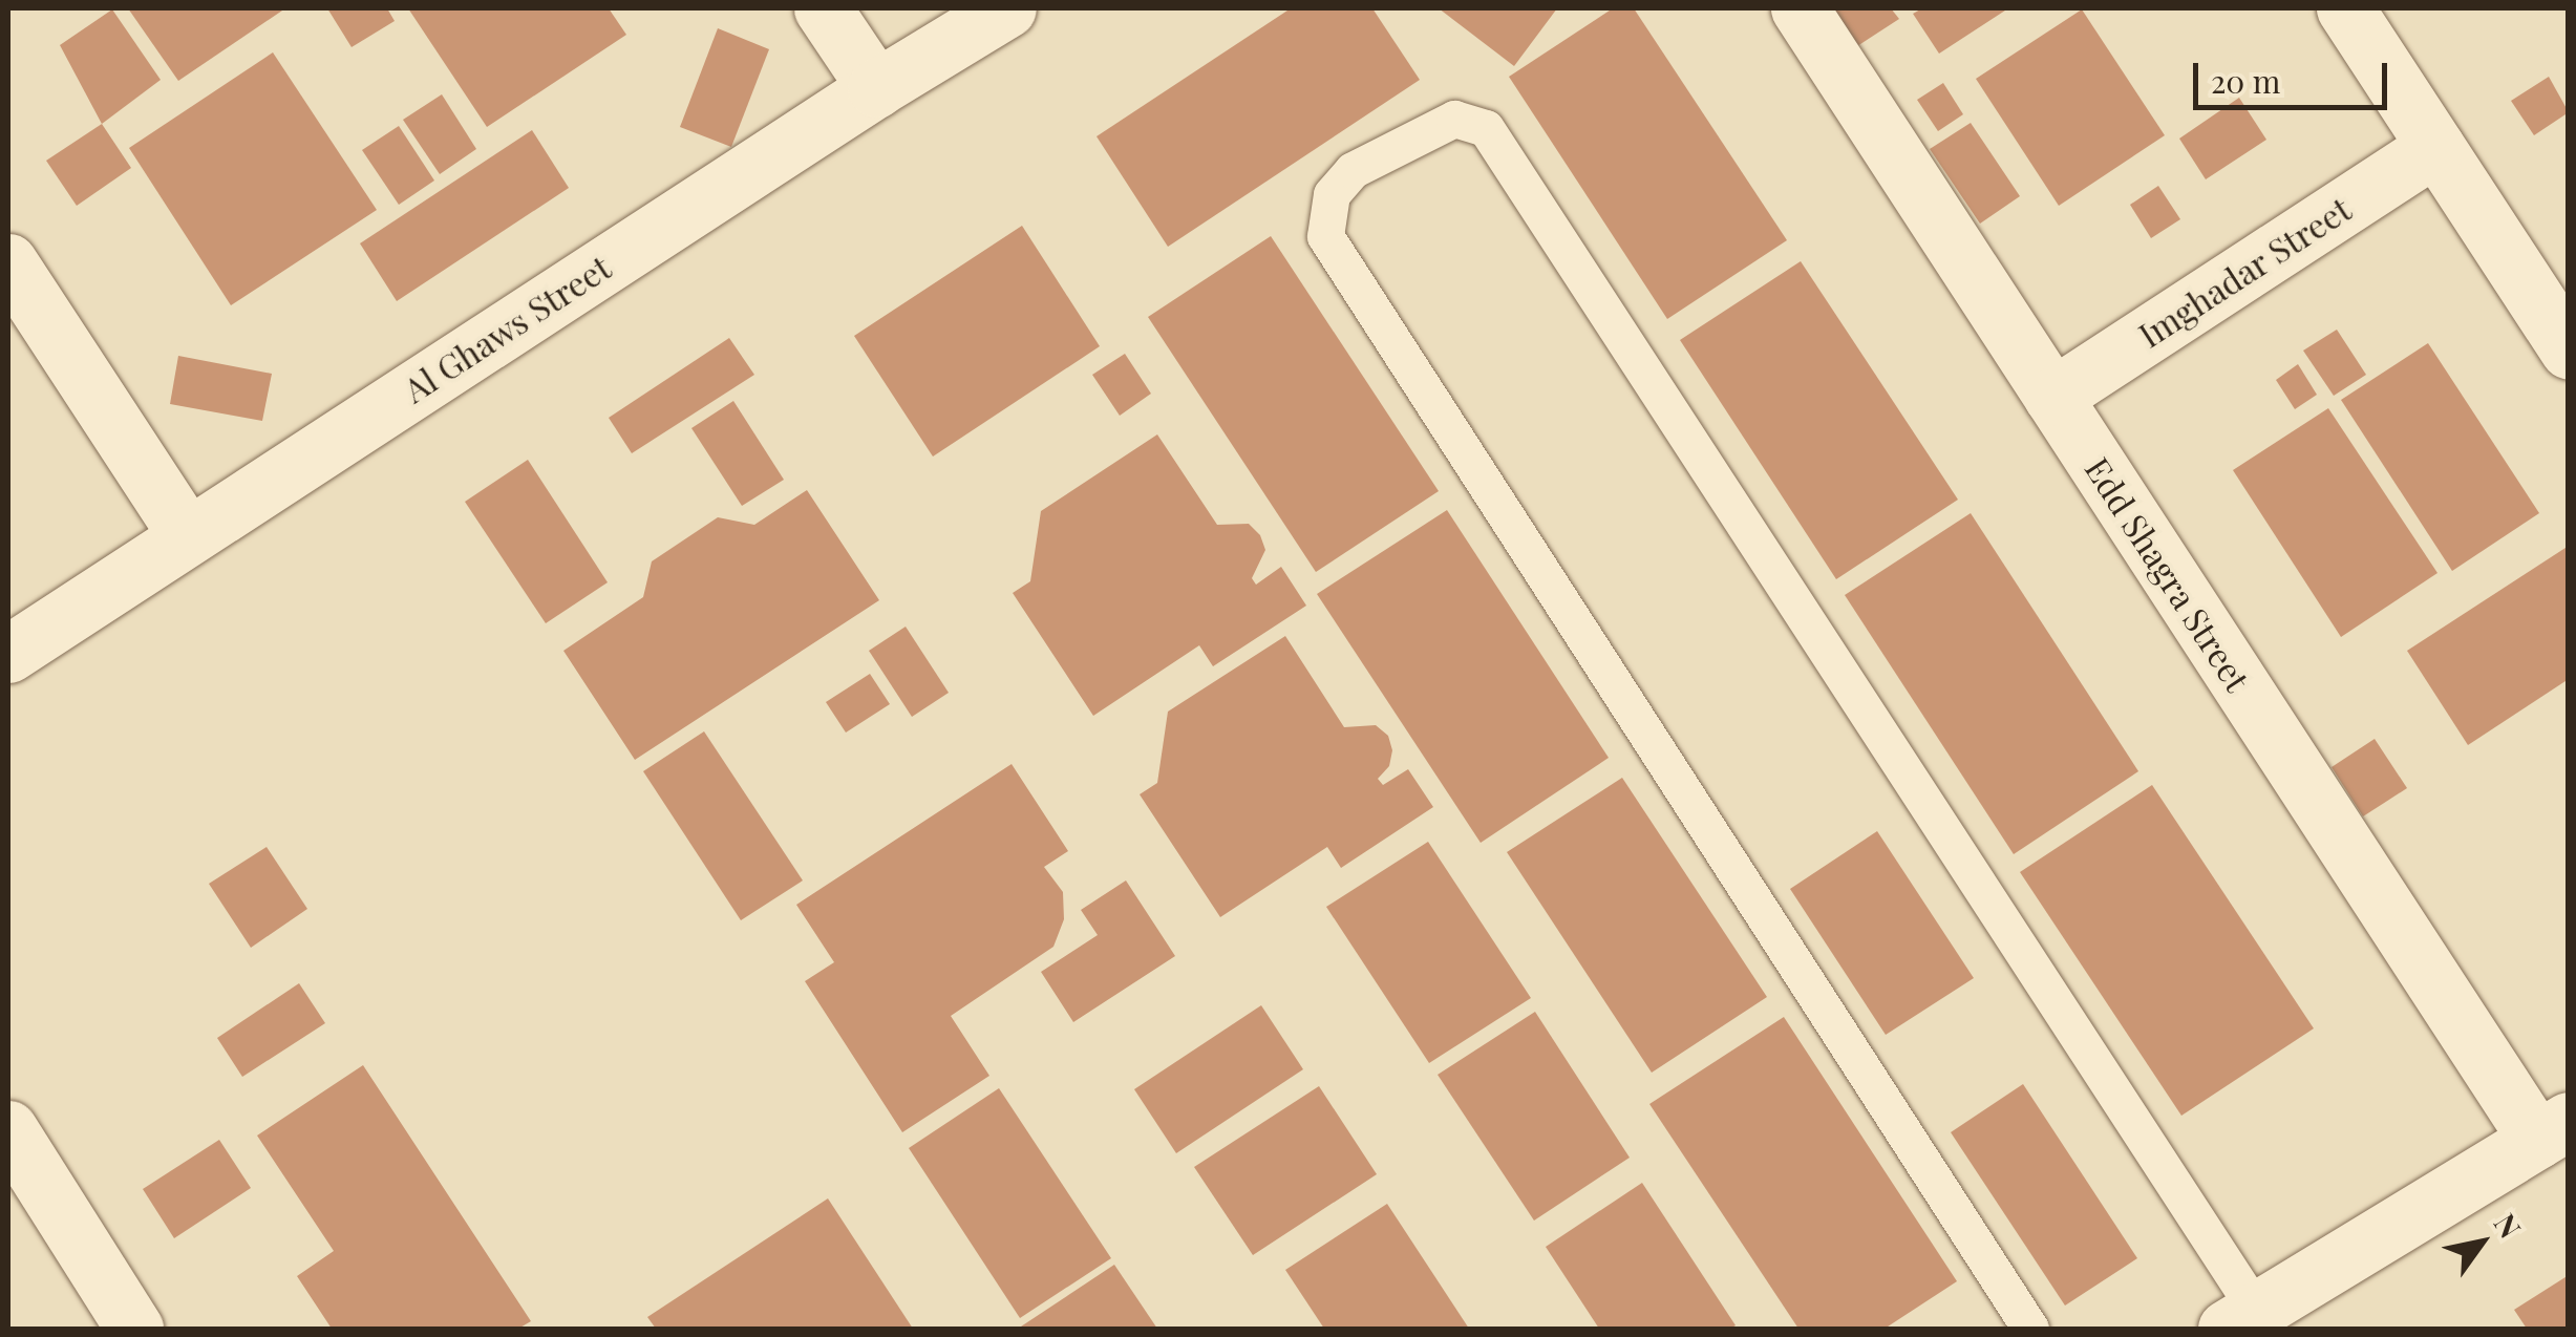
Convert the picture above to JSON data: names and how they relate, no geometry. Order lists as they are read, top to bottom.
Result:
{
  "streets": {
    "street": ["Imghadar Street", "Al Ghaws Street", "Edd Shagra Street"]
  },
  "crossings": [
    ["Imghadar Street", "Edd Shagra Street"]
  ],
  "scale_bar": "20 m",
  "north": "top right"
}
